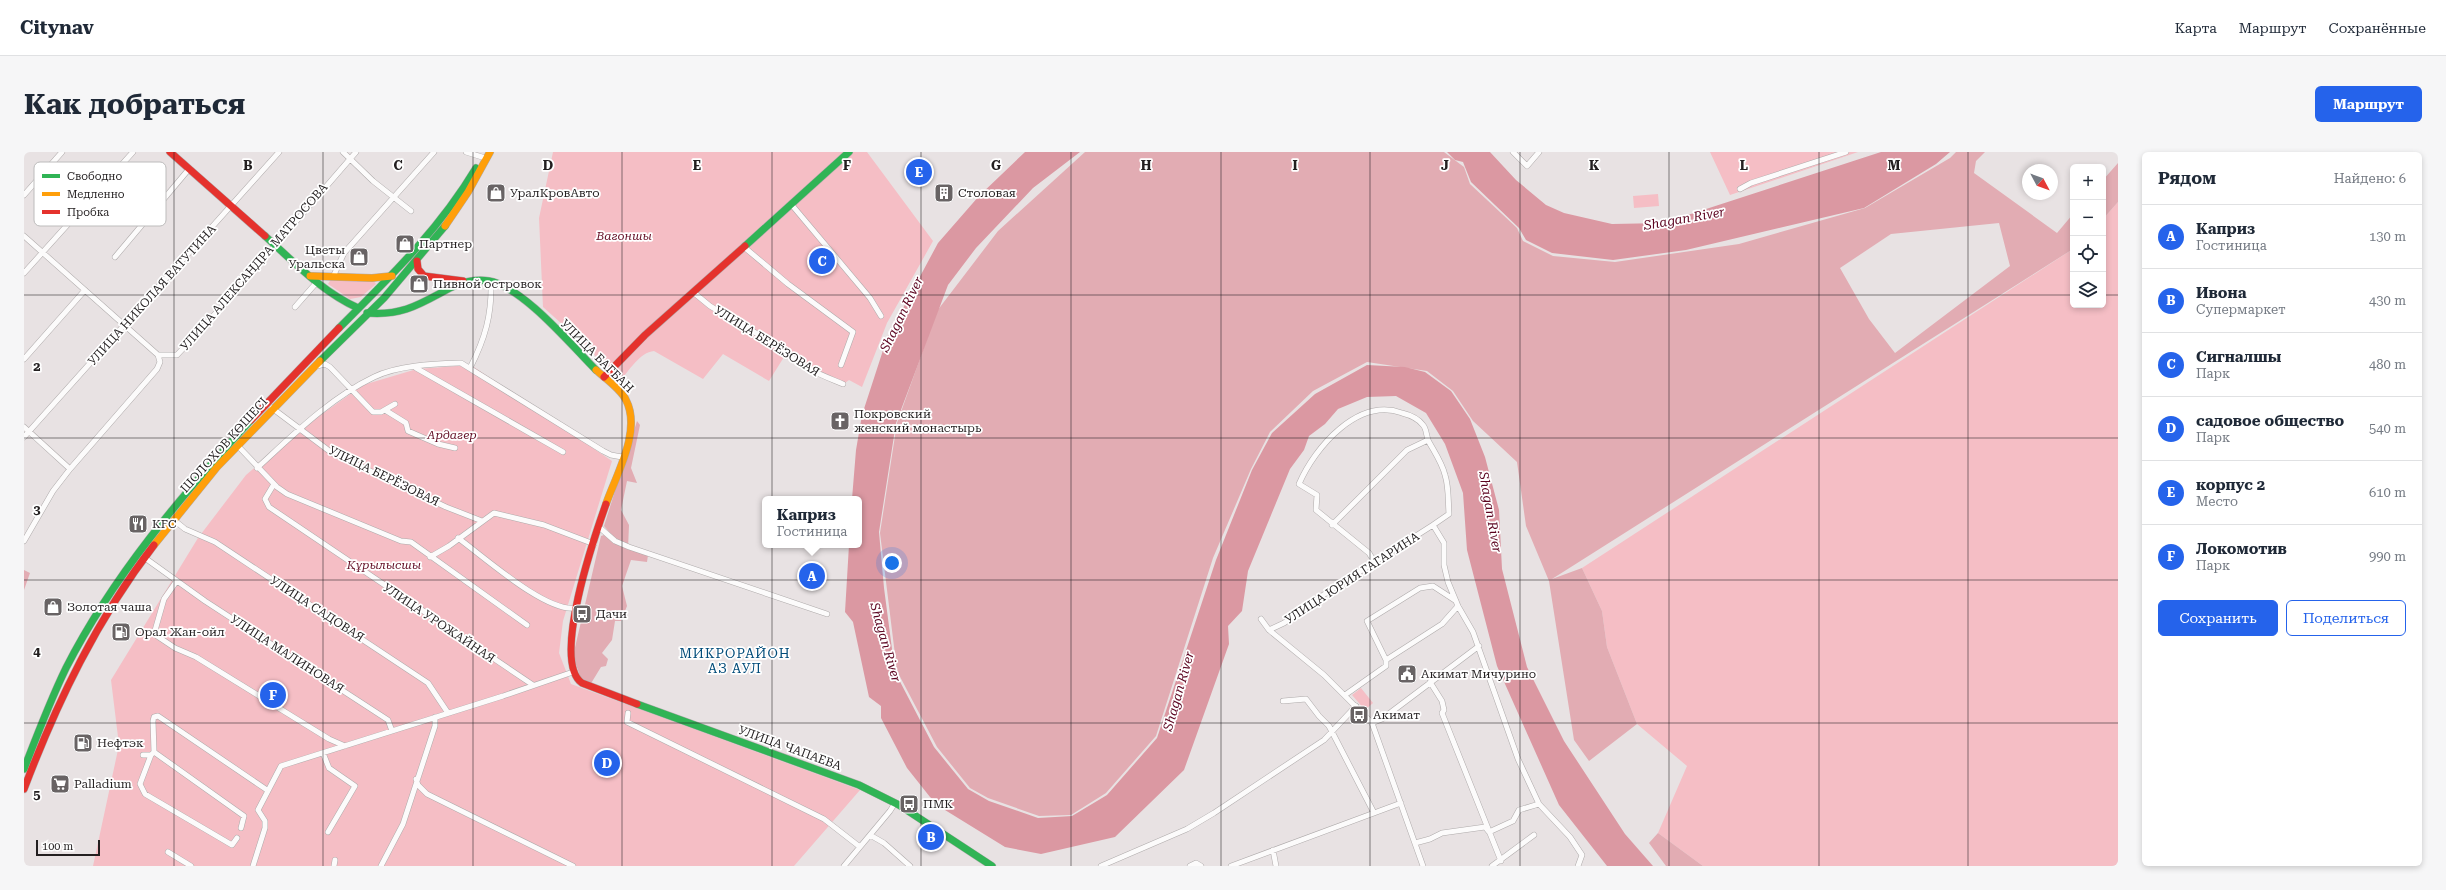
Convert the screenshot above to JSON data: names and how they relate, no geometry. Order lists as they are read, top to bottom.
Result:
{
  "streets": {
    "main road": ["УЛИЦА БАГБАН", "ШОЛОХОВ КӨШЕСІ", "УЛИЦА ЧАПАЕВА"],
    "street": [
      "УЛИЦА АЛЕКСАНДРА МАТРОСОВА",
      "УЛИЦА НИКОЛАЯ ВАТУТИНА",
      "УЛИЦА БЕРЁЗОВАЯ",
      "УЛИЦА ЮРИЯ ГАГАРИНА",
      "УЛИЦА САДОВАЯ",
      "УЛИЦА УРОЖАЙНАЯ",
      "УЛИЦА МАЛИНОВАЯ"
    ]
  },
  "crossings": [
    ["УЛИЦА БЕРЁЗОВАЯ", "ШОЛОХОВ КӨШЕСІ"],
    ["УЛИЦА БАГБАН", "ШОЛОХОВ КӨШЕСІ"],
    ["УЛИЦА БАГБАН", "УЛИЦА ЧАПАЕВА"],
    ["ШОЛОХОВ КӨШЕСІ", "УЛИЦА САДОВАЯ"],
    ["ШОЛОХОВ КӨШЕСІ", "УЛИЦА МАЛИНОВАЯ"]
  ],
  "districts": ["МИКРОРАЙОН АЗ АУЛ"],
  "water": ["Shagan River"],
  "parks": ["Вагоншы", "Ардагер", "Құрылысшы"],
  "places": {
    "shop": [
      "УралКровАвто",
      "Партнер",
      "Цветы Уральска",
      "Пивной островок",
      "Золотая чаша"
    ],
    "building": ["Столовая"],
    "church": ["Покровский женский монастырь"],
    "restaurant": ["KFC"],
    "bus stop": ["Дачи", "Акимат", "ПМК"],
    "fuel station": ["Орал Жан-ойл", "Нефтэк"],
    "public building": ["Акимат Мичурино"],
    "supermarket": ["Palladium"]
  },
  "legend": ["Свободно", "Медленно", "Пробка"],
  "scale_bar": "100 m",
  "north": "bottom right",
  "page": {
    "header": "Citynav",
    "nav": ["Карта", "Маршрут", "Сохранённые"],
    "buttons": [
      "Маршрут",
      ["Сохранить", "Поделиться"]
    ],
    "title": "Как добраться",
    "heading": ["Рядом", "Найдено: 6"],
    "pins": [
      "E",
      "C",
      "A",
      "F",
      "D",
      "B"
    ],
    "map_buttons": ["+", "−"],
    "list": [
      {
        "mark": "A",
        "name": "Каприз",
        "note": "Гостиница",
        "value": "130 m"
      },
      {
        "mark": "B",
        "name": "Ивона",
        "note": "Супермаркет",
        "value": "430 m"
      },
      {
        "mark": "C",
        "name": "Сигналшы",
        "note": "Парк",
        "value": "480 m"
      },
      {
        "mark": "D",
        "name": "садовое общество",
        "note": "Парк",
        "value": "540 m"
      },
      {
        "mark": "E",
        "name": "корпус 2",
        "note": "Место",
        "value": "610 m"
      },
      {
        "mark": "F",
        "name": "Локомотив",
        "note": "Парк",
        "value": "990 m"
      }
    ],
    "popup": ["Каприз", "Гостиница"],
    "scale": "100 m"
  },
  "grid": {
    "columns": [
      "B",
      "C",
      "D",
      "E",
      "F",
      "G",
      "H",
      "I",
      "J",
      "K",
      "L",
      "M"
    ],
    "rows": [
      "2",
      "3",
      "4",
      "5"
    ]
  }
}
